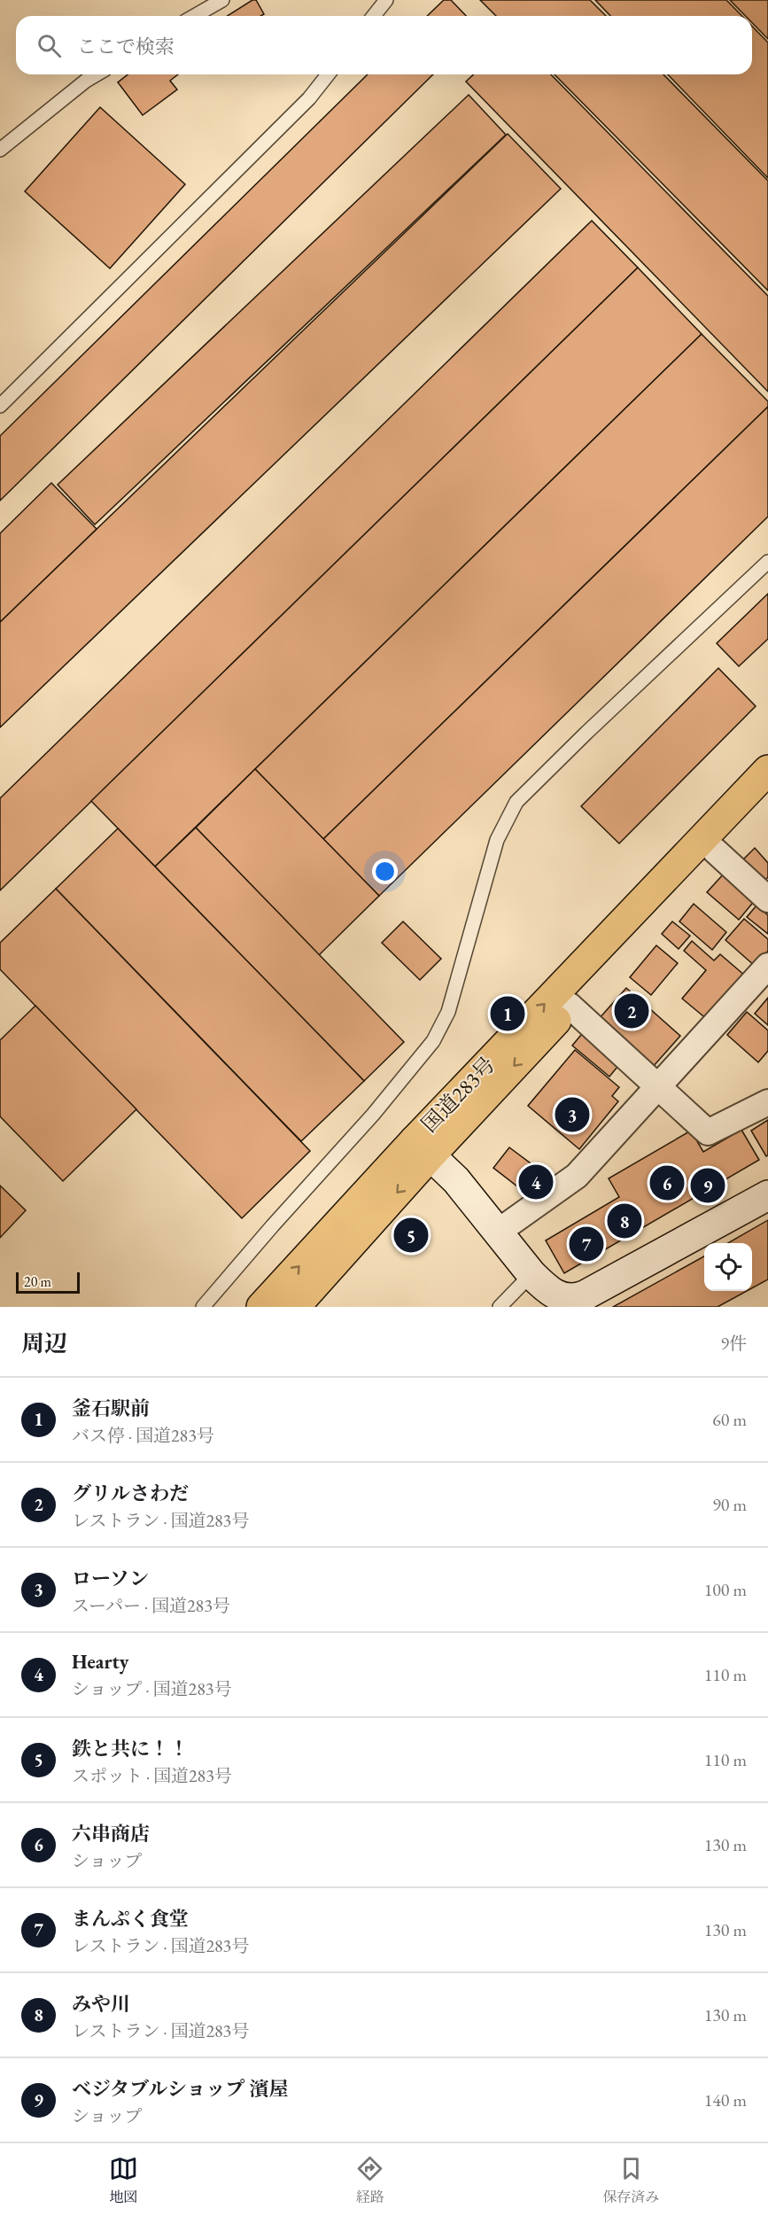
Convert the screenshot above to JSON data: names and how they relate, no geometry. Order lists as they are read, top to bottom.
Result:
{
  "streets": {
    "highway": ["国道283号"]
  },
  "scale_bar": "20 m",
  "page": {
    "search": "ここで検索",
    "pins": [
      "2",
      "1",
      "3",
      "4",
      "6",
      "9",
      "8",
      "5",
      "7"
    ],
    "scale": "20 m",
    "heading": ["周辺", "9件"],
    "list": [
      {
        "mark": "1",
        "name": "釜石駅前",
        "note": "バス停 · 国道283号",
        "value": "60 m"
      },
      {
        "mark": "2",
        "name": "グリルさわだ",
        "note": "レストラン · 国道283号",
        "value": "90 m"
      },
      {
        "mark": "3",
        "name": "ローソン",
        "note": "スーパー · 国道283号",
        "value": "100 m"
      },
      {
        "mark": "4",
        "name": "Hearty",
        "note": "ショップ · 国道283号",
        "value": "110 m"
      },
      {
        "mark": "5",
        "name": "鉄と共に！！",
        "note": "スポット · 国道283号",
        "value": "110 m"
      },
      {
        "mark": "6",
        "name": "六串商店",
        "note": "ショップ",
        "value": "130 m"
      },
      {
        "mark": "7",
        "name": "まんぷく食堂",
        "note": "レストラン · 国道283号",
        "value": "130 m"
      },
      {
        "mark": "8",
        "name": "みや川",
        "note": "レストラン · 国道283号",
        "value": "130 m"
      },
      {
        "mark": "9",
        "name": "ベジタブルショップ 濱屋",
        "note": "ショップ",
        "value": "140 m"
      }
    ],
    "nav": ["地図", "経路", "保存済み"]
  }
}
